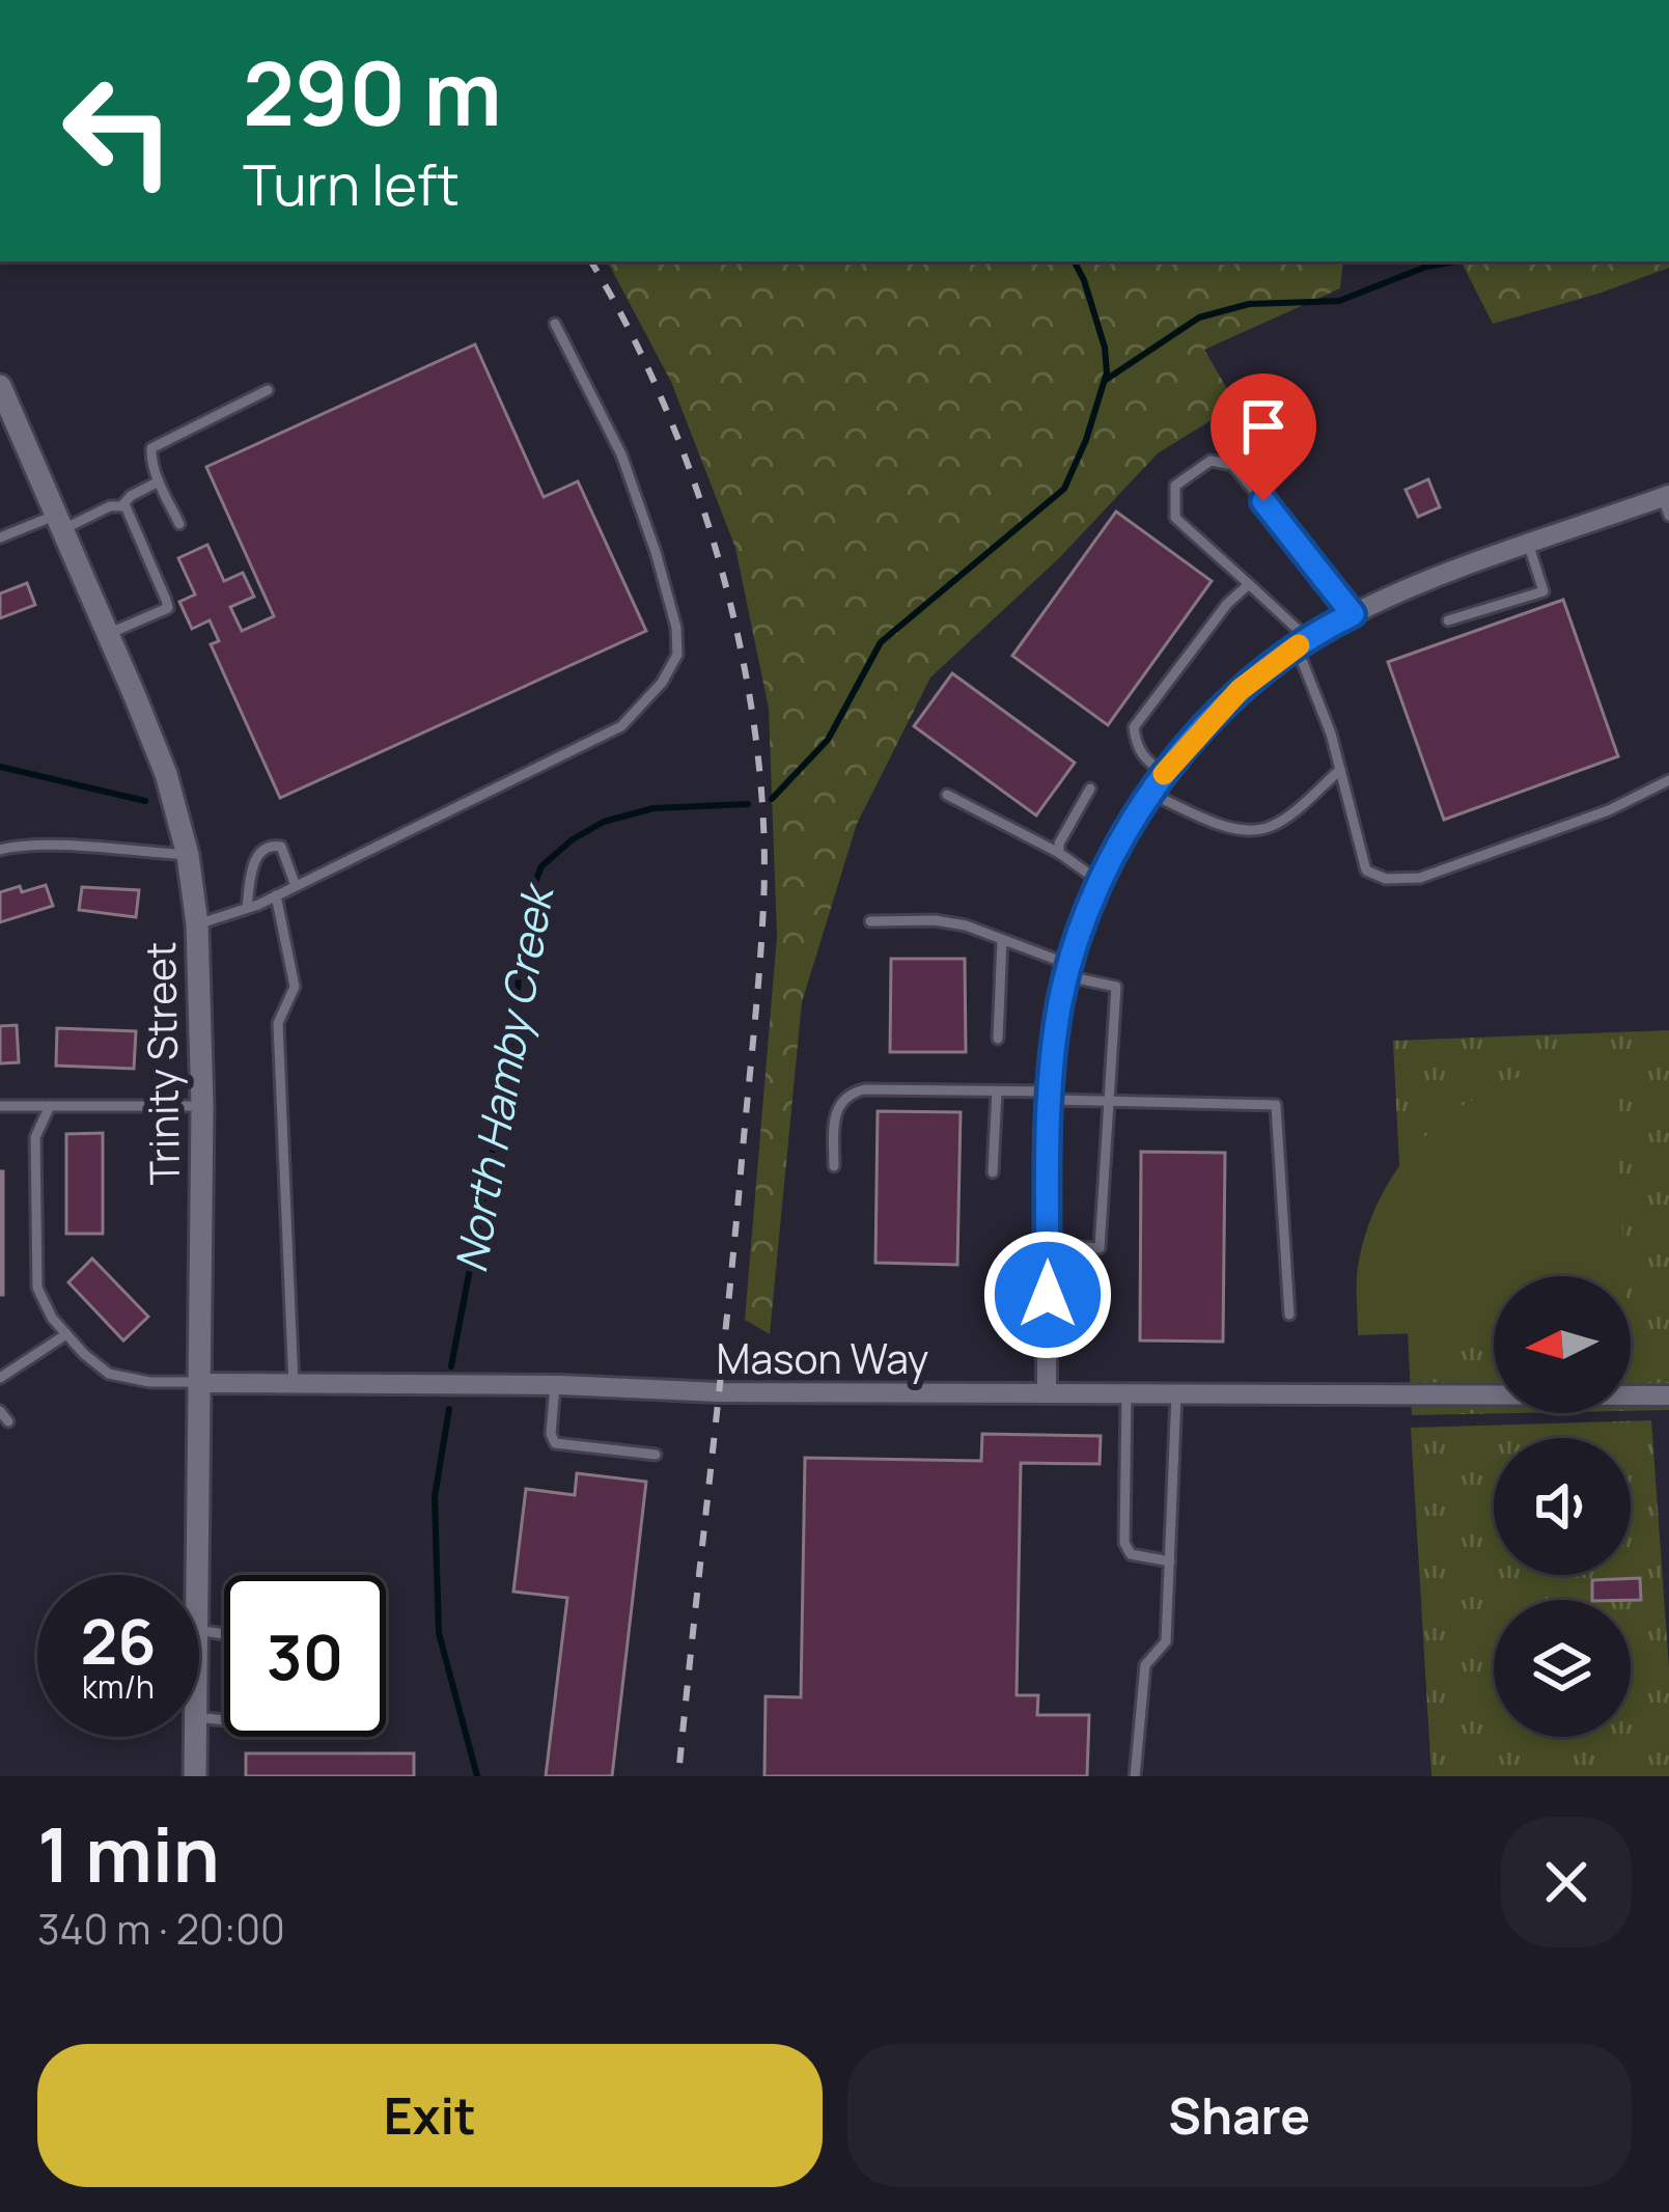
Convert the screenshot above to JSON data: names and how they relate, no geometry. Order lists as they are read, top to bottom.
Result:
{
  "streets": {
    "street": ["Trinity Street", "Mason Way"]
  },
  "crossings": [
    ["Trinity Street", "Mason Way"]
  ],
  "water": ["North Hamby Creek"],
  "north": "left",
  "page": {
    "turn": ["290 m", "Turn left"],
    "speed": "26 km/h",
    "limit": "30",
    "heading": ["1 min", "340 m · 20:00"],
    "buttons": ["Exit", "Share"]
  }
}
